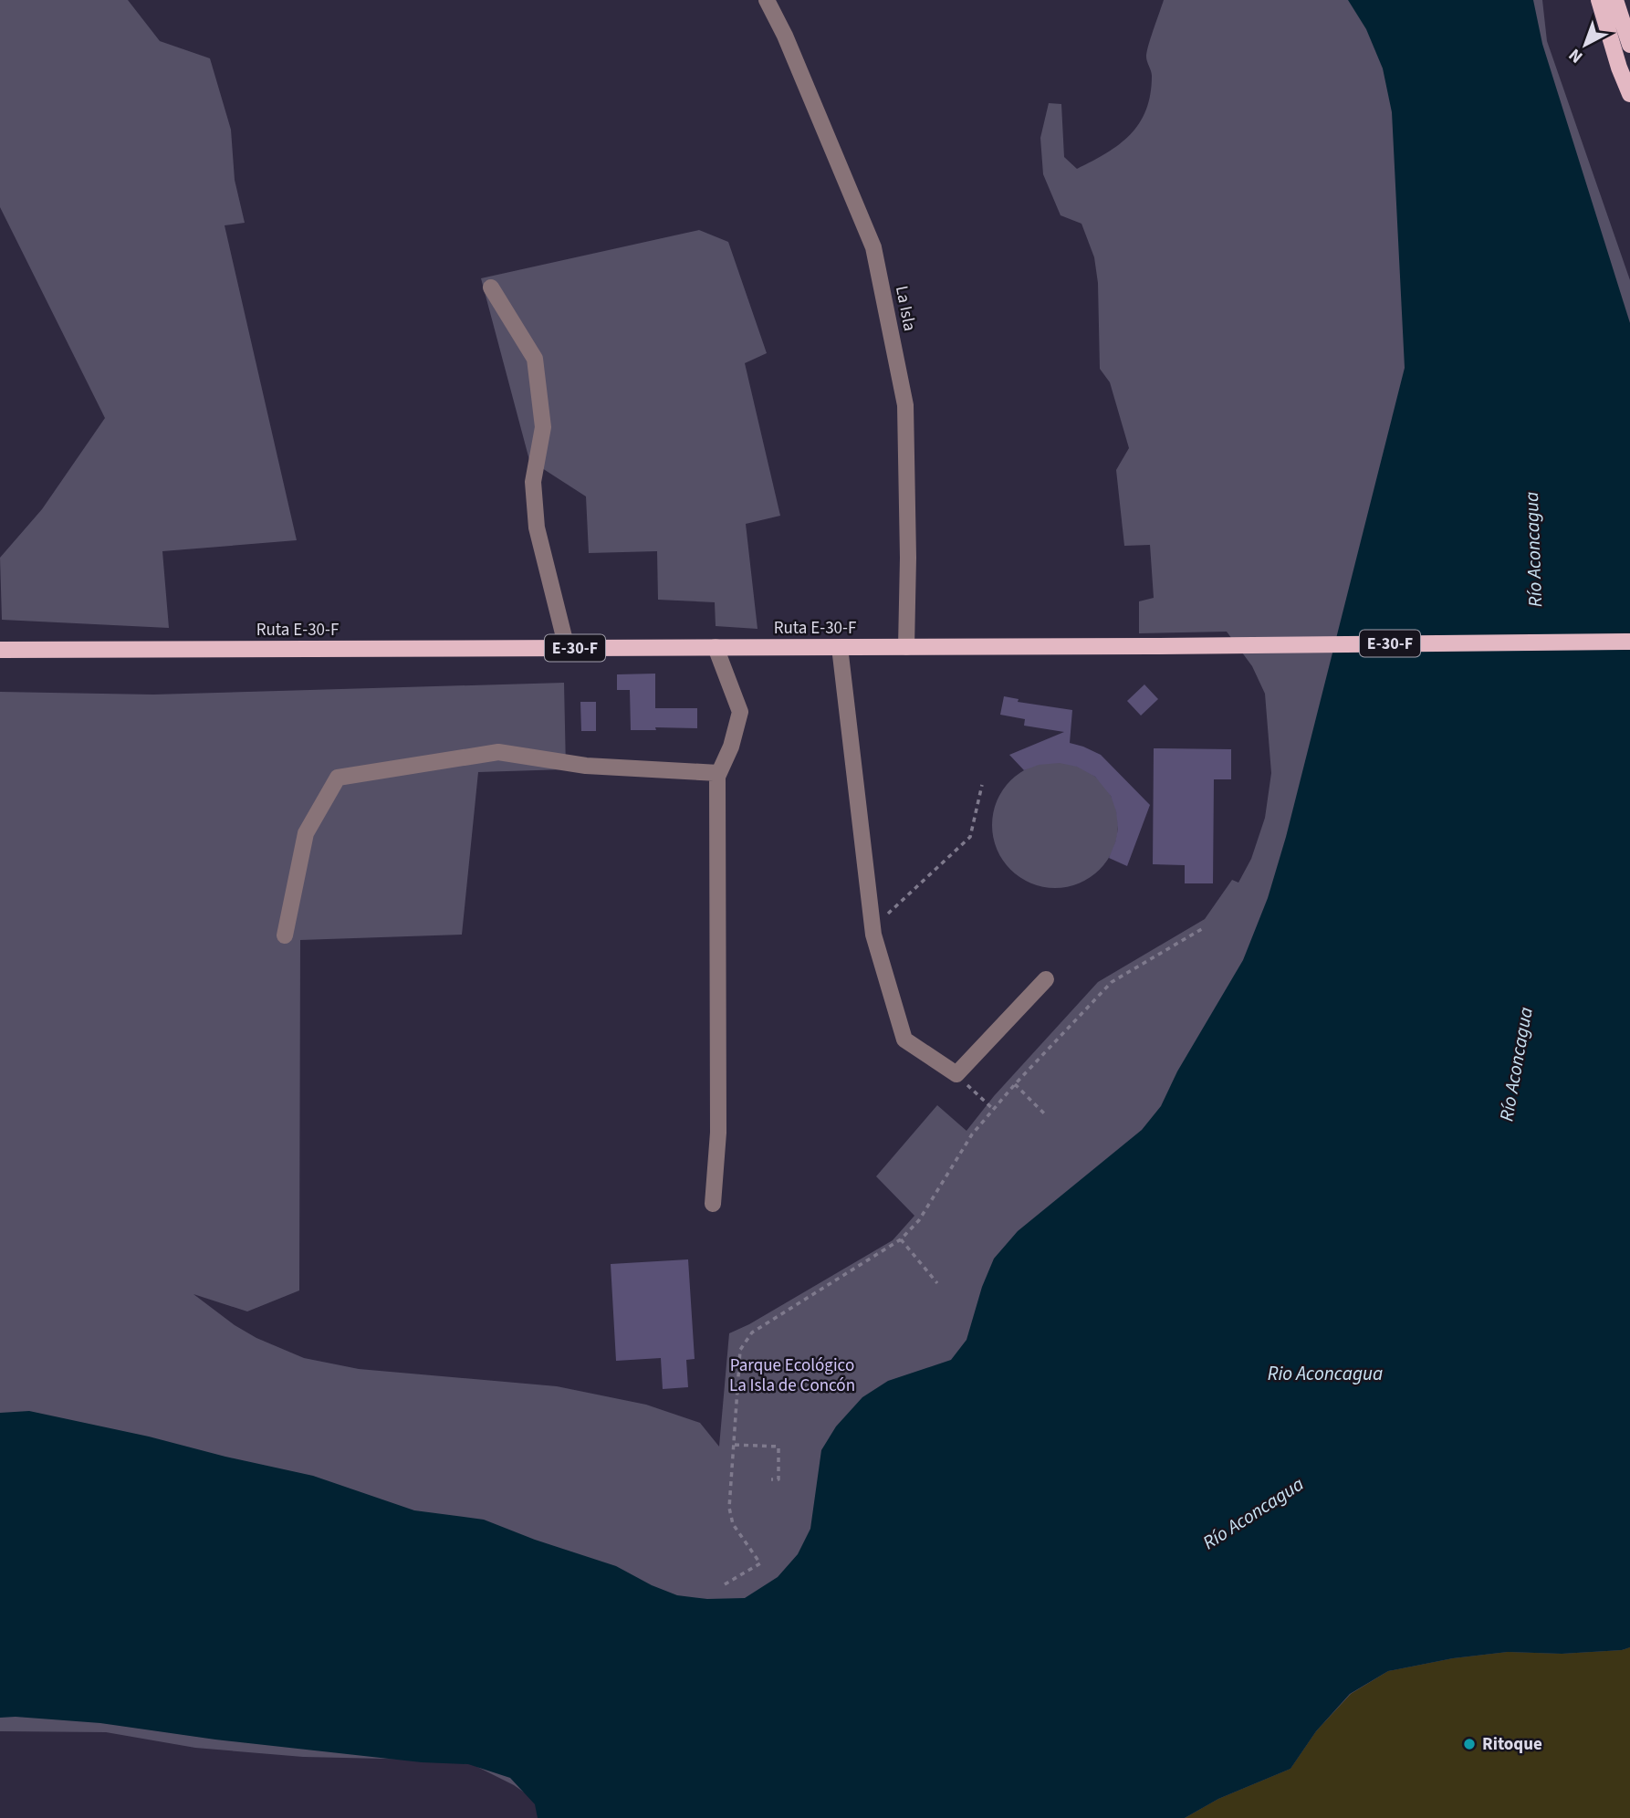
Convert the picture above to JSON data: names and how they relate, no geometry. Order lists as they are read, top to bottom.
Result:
{
  "streets": {
    "main road": ["Ruta E-30-F", "E-30-F"],
    "street": ["La Isla"]
  },
  "crossings": [
    ["La Isla", "Ruta E-30-F"]
  ],
  "water": ["Río Aconcagua", "Rio Aconcagua"],
  "parks": ["Parque Ecológico La Isla de Concón"],
  "places": ["Ritoque"],
  "north": "bottom left"
}
